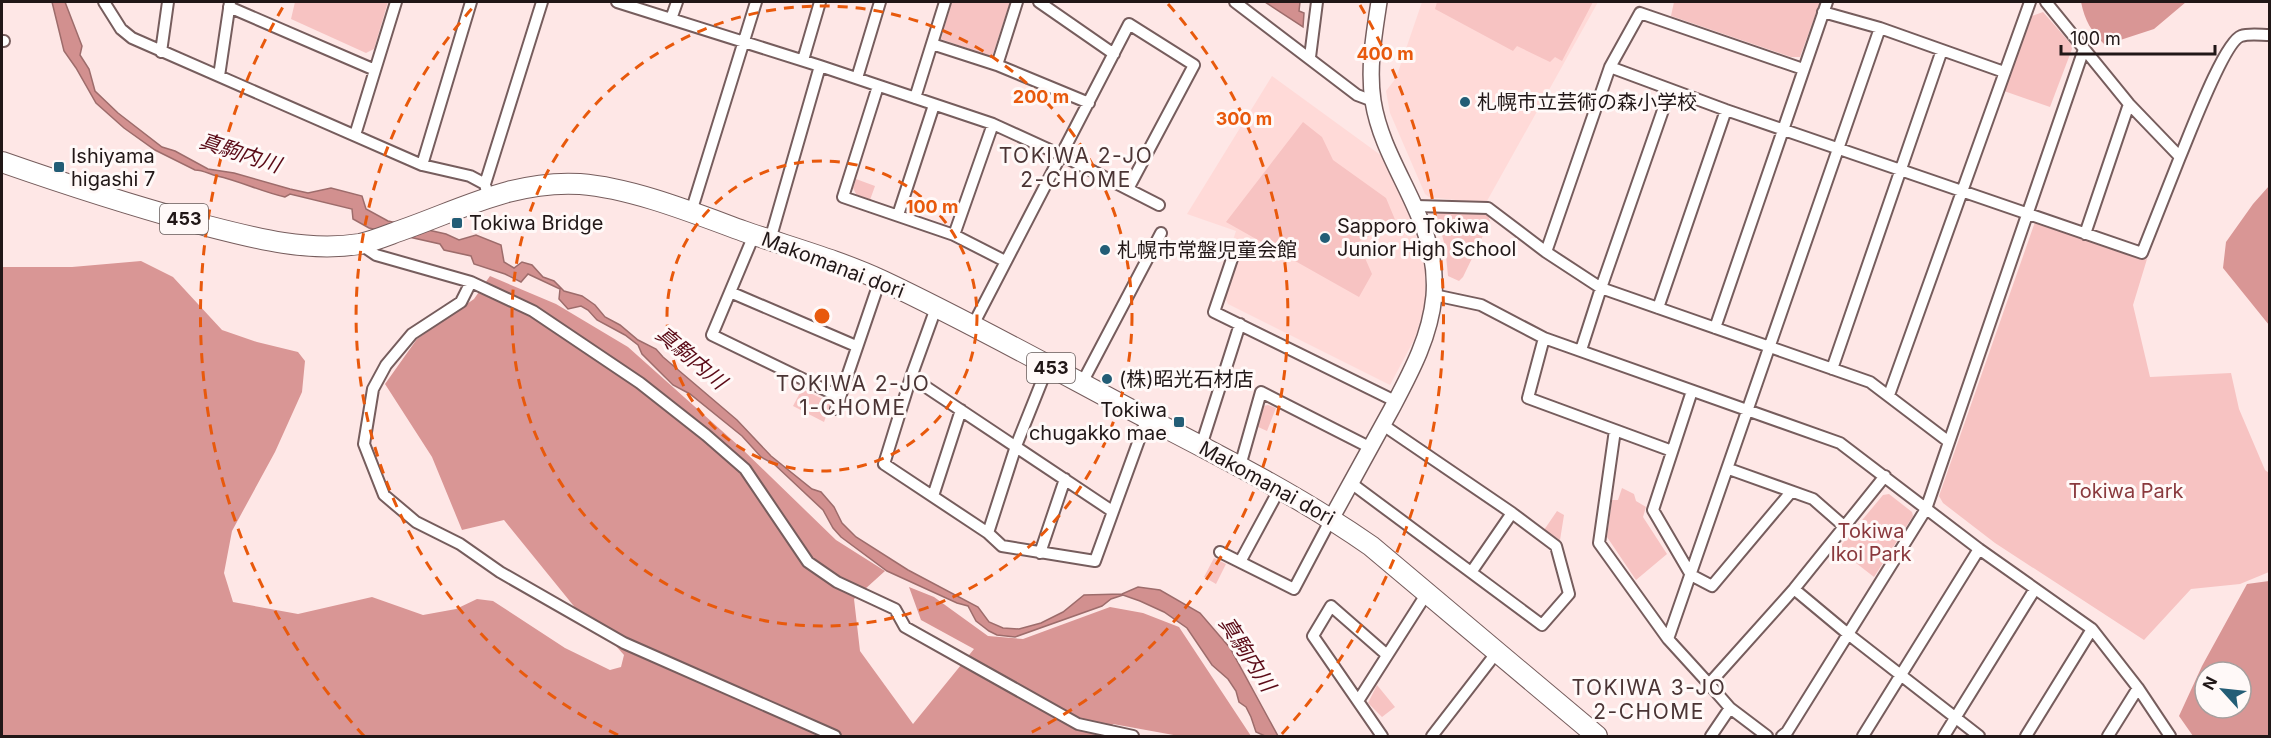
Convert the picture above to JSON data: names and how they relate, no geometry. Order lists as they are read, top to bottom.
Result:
{
  "streets": {
    "highway": ["453", "Makomanai dori"]
  },
  "districts": ["TOKIWA 2-JO 2-CHOME", "TOKIWA 2-JO 1-CHOME", "TOKIWA 3-JO 2-CHOME"],
  "water": ["真駒内川"],
  "parks": ["Tokiwa Park", "Tokiwa Ikoi Park"],
  "places": {
    "other": [
      "札幌市立芸術の森小学校",
      "Sapporo Tokiwa Junior High School",
      "札幌市常盤児童会館",
      "(株)昭光石材店"
    ],
    "transit": ["Ishiyama higashi 7", "Tokiwa Bridge", "Tokiwa chugakko mae"]
  },
  "scale_bar": "100 m",
  "north": "top left",
  "rings": [
    "400 m",
    "200 m",
    "300 m",
    "100 m"
  ]
}
